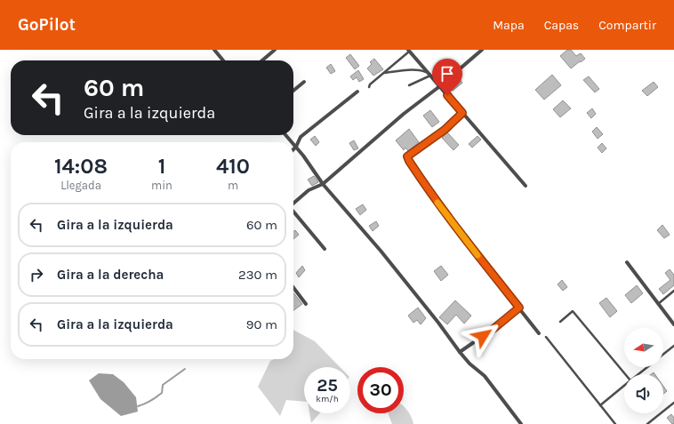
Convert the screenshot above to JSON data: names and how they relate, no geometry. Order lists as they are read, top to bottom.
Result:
{
  "north": "left",
  "page": {
    "header": "GoPilot",
    "nav": ["Mapa", "Capas", "Compartir"],
    "turn": ["60 m", "Gira a la izquierda"],
    "eta": [
      "14:08",
      "Llegada",
      "1",
      "min",
      "410",
      "m"
    ],
    "list": [
      {
        "name": "Gira a la izquierda",
        "value": "60 m"
      },
      {
        "name": "Gira a la derecha",
        "value": "230 m"
      },
      {
        "name": "Gira a la izquierda",
        "value": "90 m"
      }
    ],
    "speed": "25 km/h",
    "limit": "30"
  }
}
